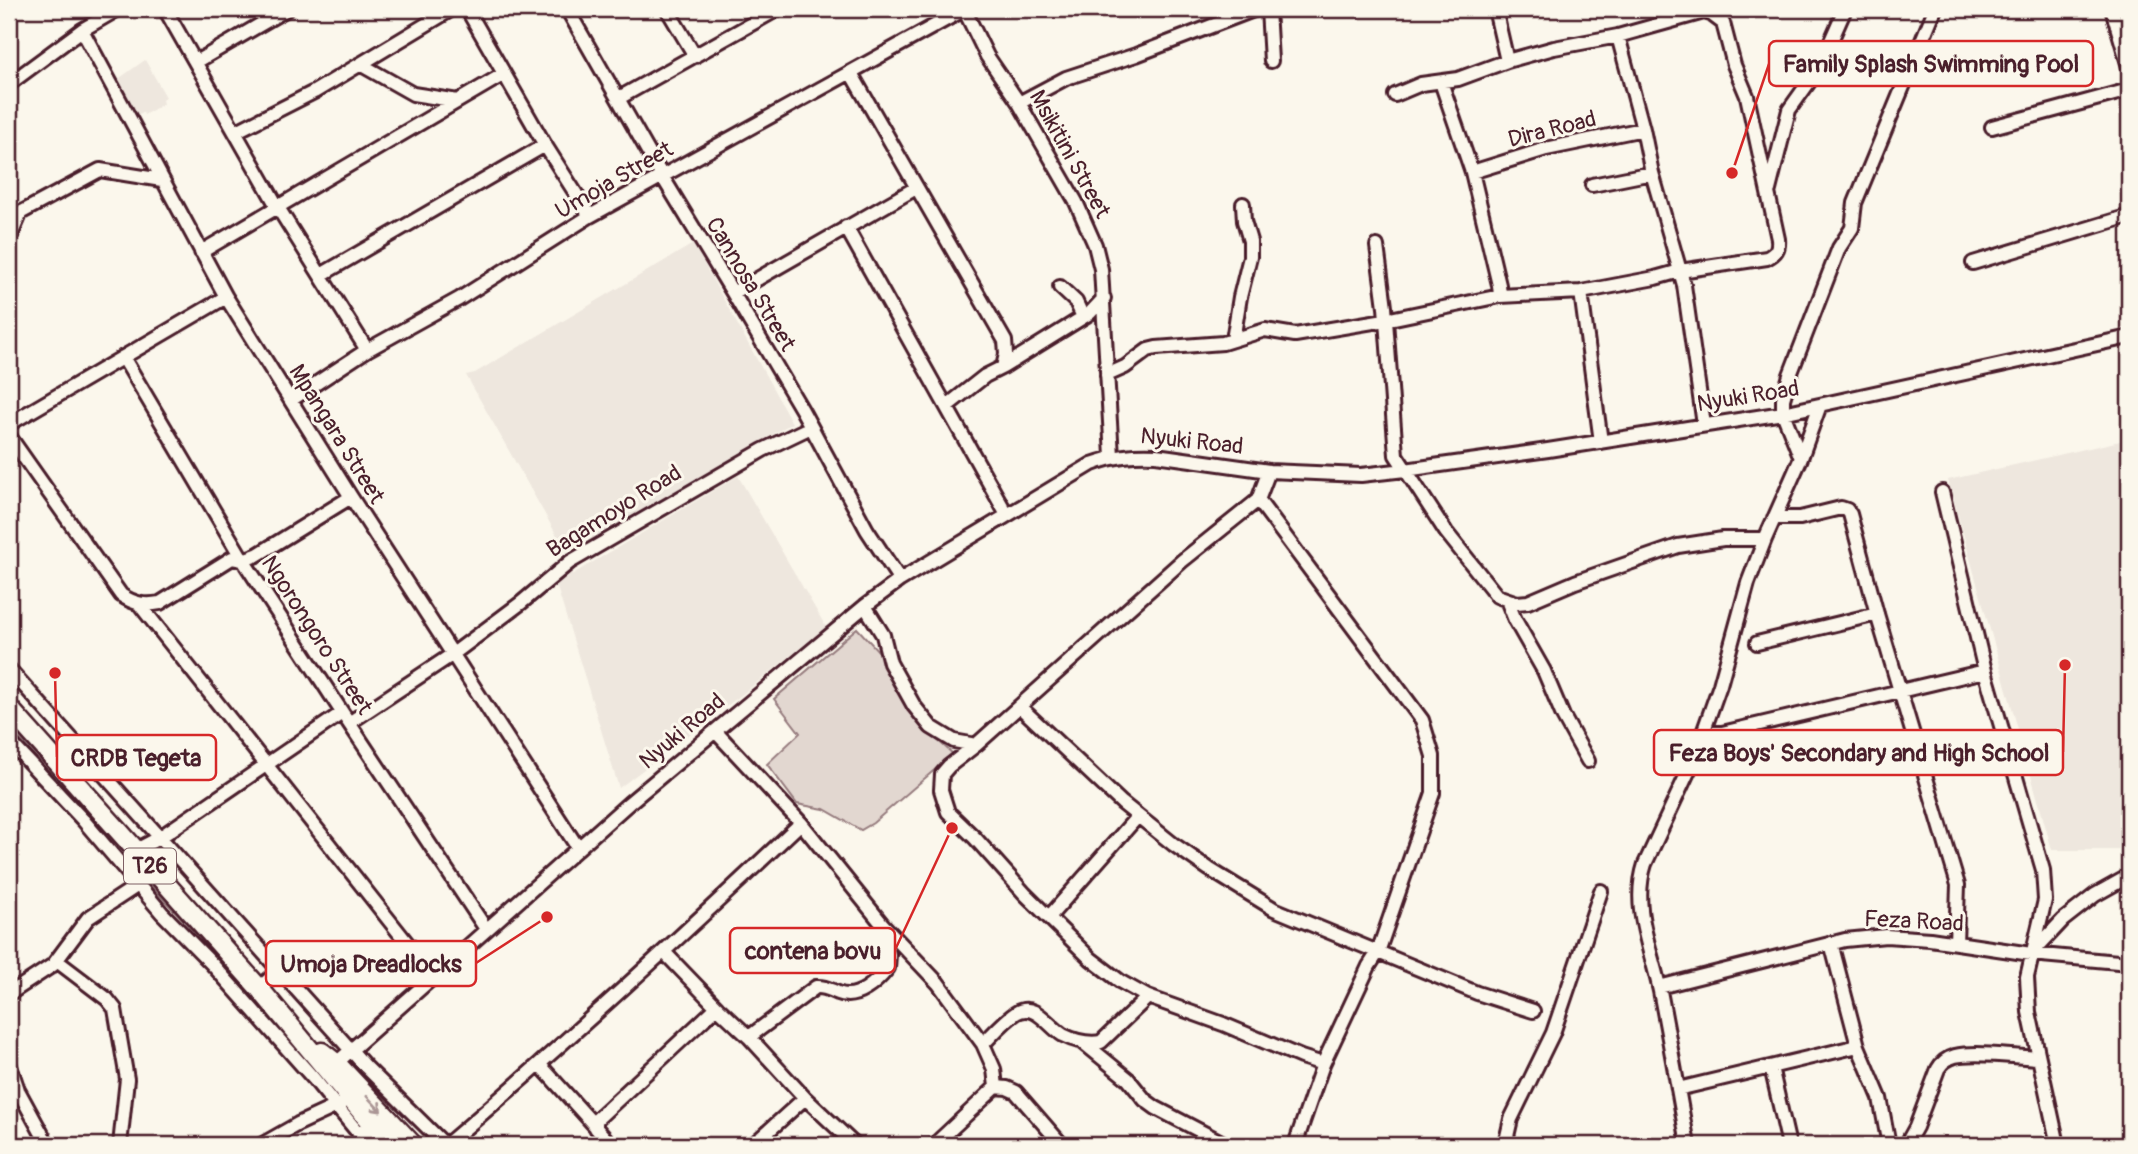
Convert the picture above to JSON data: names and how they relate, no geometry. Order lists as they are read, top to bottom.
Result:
{
  "streets": {
    "highway": ["T26"],
    "street": [
      "Dira Road",
      "Msikitini Street",
      "Umoja Street",
      "Cannosa Street",
      "Nyuki Road",
      "Mpangara Street",
      "Bagamoyo Road",
      "Ngorongoro Street",
      "Feza Road"
    ]
  },
  "crossings": [
    ["Msikitini Street", "Umoja Street"],
    ["Msikitini Street", "Nyuki Road"],
    ["Umoja Street", "Cannosa Street"],
    ["Umoja Street", "Mpangara Street"],
    ["Cannosa Street", "Nyuki Road"],
    ["Cannosa Street", "Bagamoyo Road"],
    ["Nyuki Road", "Mpangara Street"],
    ["Nyuki Road", "Ngorongoro Street"],
    ["Nyuki Road", "T26"],
    ["Mpangara Street", "Bagamoyo Road"],
    ["Bagamoyo Road", "Ngorongoro Street"],
    ["Bagamoyo Road", "T26"]
  ],
  "places": [
    "Family Splash Swimming Pool",
    "Feza Boys' Secondary and High School",
    "CRDB Tegeta",
    "contena bovu",
    "Umoja Dreadlocks"
  ]
}
